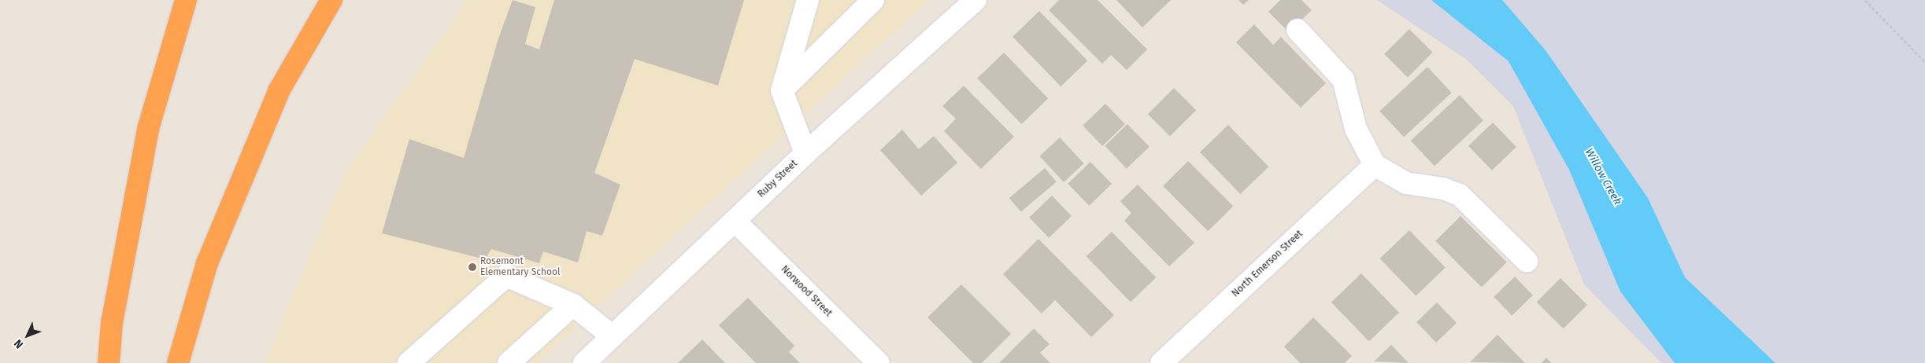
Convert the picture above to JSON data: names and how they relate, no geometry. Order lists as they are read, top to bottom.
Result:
{
  "streets": {
    "street": ["Ruby Street", "North Emerson Street", "Norwood Street"]
  },
  "crossings": [
    ["Ruby Street", "Norwood Street"]
  ],
  "water": ["Willow Creek"],
  "places": ["Rosemont Elementary School"],
  "north": "bottom left"
}
